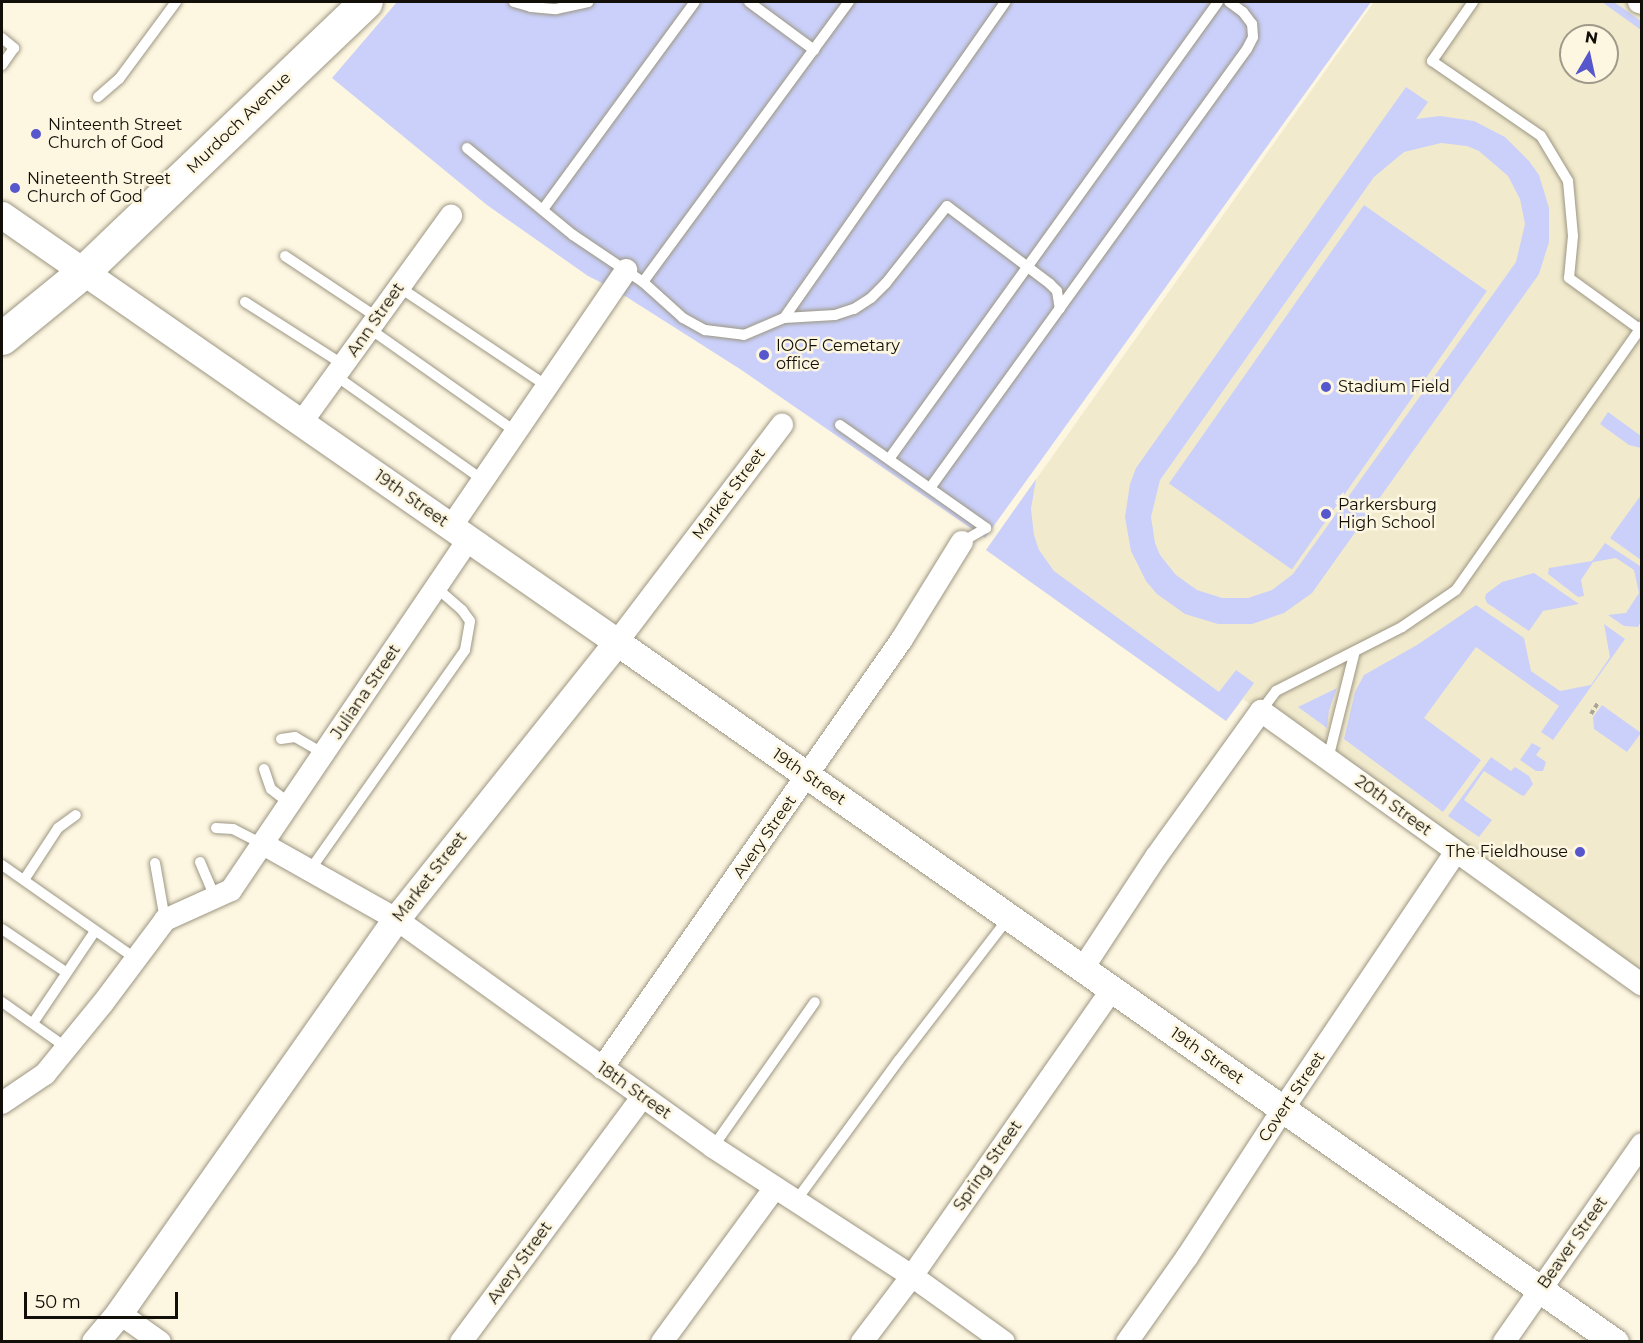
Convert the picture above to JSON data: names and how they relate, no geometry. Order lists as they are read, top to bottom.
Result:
{
  "streets": {
    "main road": ["Murdoch Avenue"],
    "street": [
      "Ann Street",
      "Market Street",
      "19th Street",
      "Juliana Street",
      "20th Street",
      "Avery Street",
      "18th Street",
      "Covert Street",
      "Spring Street",
      "Beaver Street"
    ]
  },
  "crossings": [
    ["Murdoch Avenue", "19th Street"],
    ["Ann Street", "19th Street"],
    ["Market Street", "19th Street"],
    ["Market Street", "18th Street"],
    ["19th Street", "Juliana Street"],
    ["19th Street", "Avery Street"],
    ["19th Street", "Covert Street"],
    ["19th Street", "Spring Street"],
    ["19th Street", "Beaver Street"],
    ["Juliana Street", "18th Street"],
    ["20th Street", "Covert Street"],
    ["Avery Street", "18th Street"],
    ["18th Street", "Spring Street"]
  ],
  "places": [
    "Ninteenth Street Church of God",
    "Nineteenth Street Church of God",
    "IOOF Cemetary office",
    "Stadium Field",
    "Parkersburg High School",
    "The Fieldhouse"
  ],
  "scale_bar": "50 m",
  "north": "top"
}
